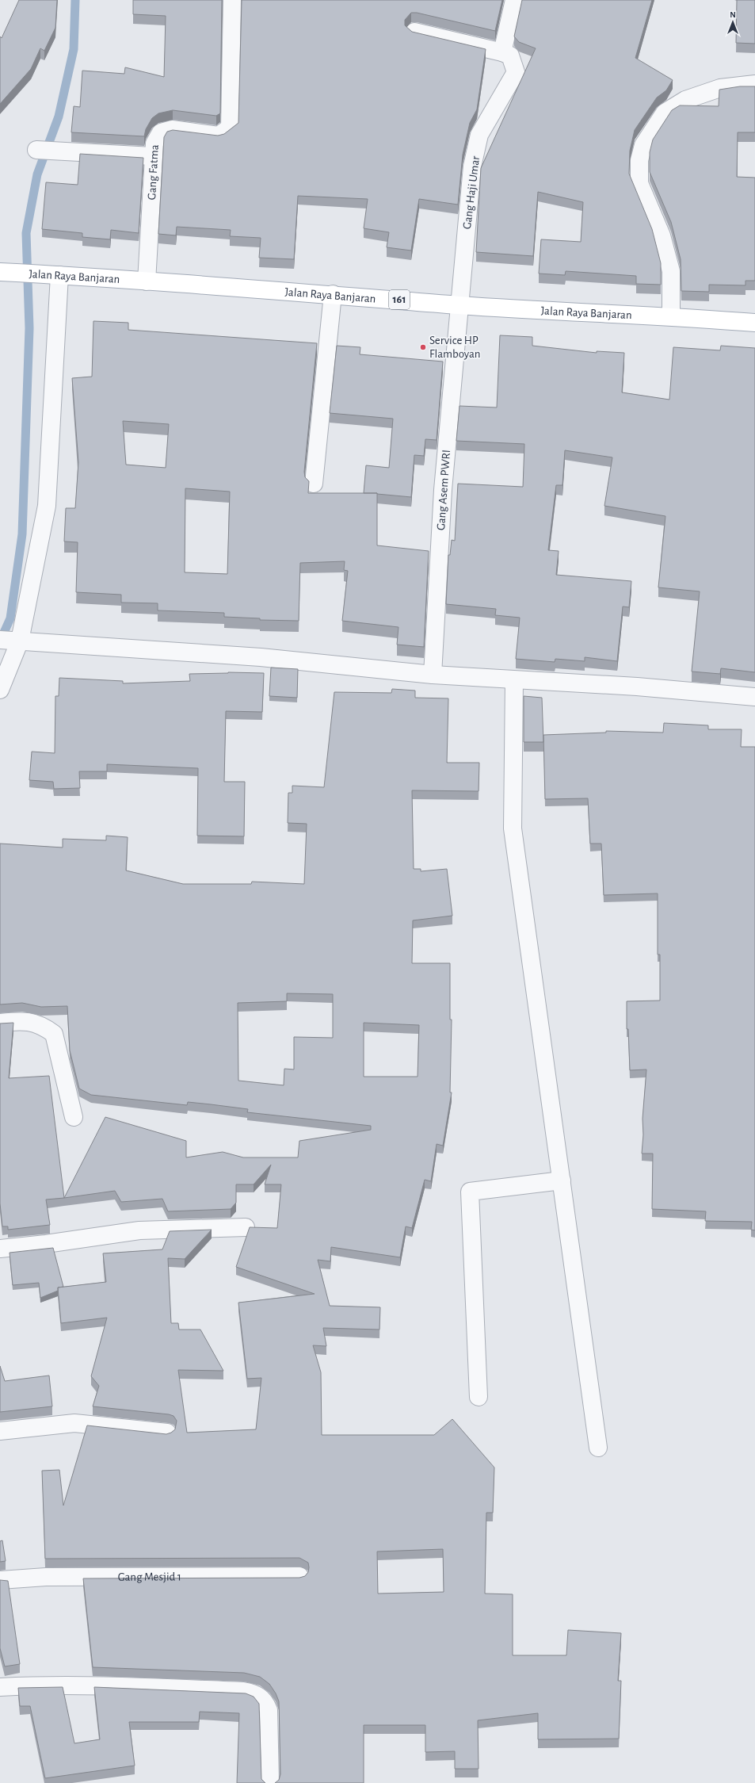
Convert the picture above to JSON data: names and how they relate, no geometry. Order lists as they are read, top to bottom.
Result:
{
  "streets": {
    "main road": ["Jalan Raya Banjaran", "161"],
    "street": [
      "Gang Fatma",
      "Gang Haji Umar",
      "Gang Asem PWRI",
      "Gang Mesjid 1"
    ]
  },
  "crossings": [
    ["Gang Fatma", "Jalan Raya Banjaran"],
    ["Gang Haji Umar", "Jalan Raya Banjaran"],
    ["Gang Haji Umar", "Gang Asem PWRI"],
    ["Jalan Raya Banjaran", "Gang Asem PWRI"]
  ],
  "places": ["Service HP Flamboyan"],
  "north": "top"
}
